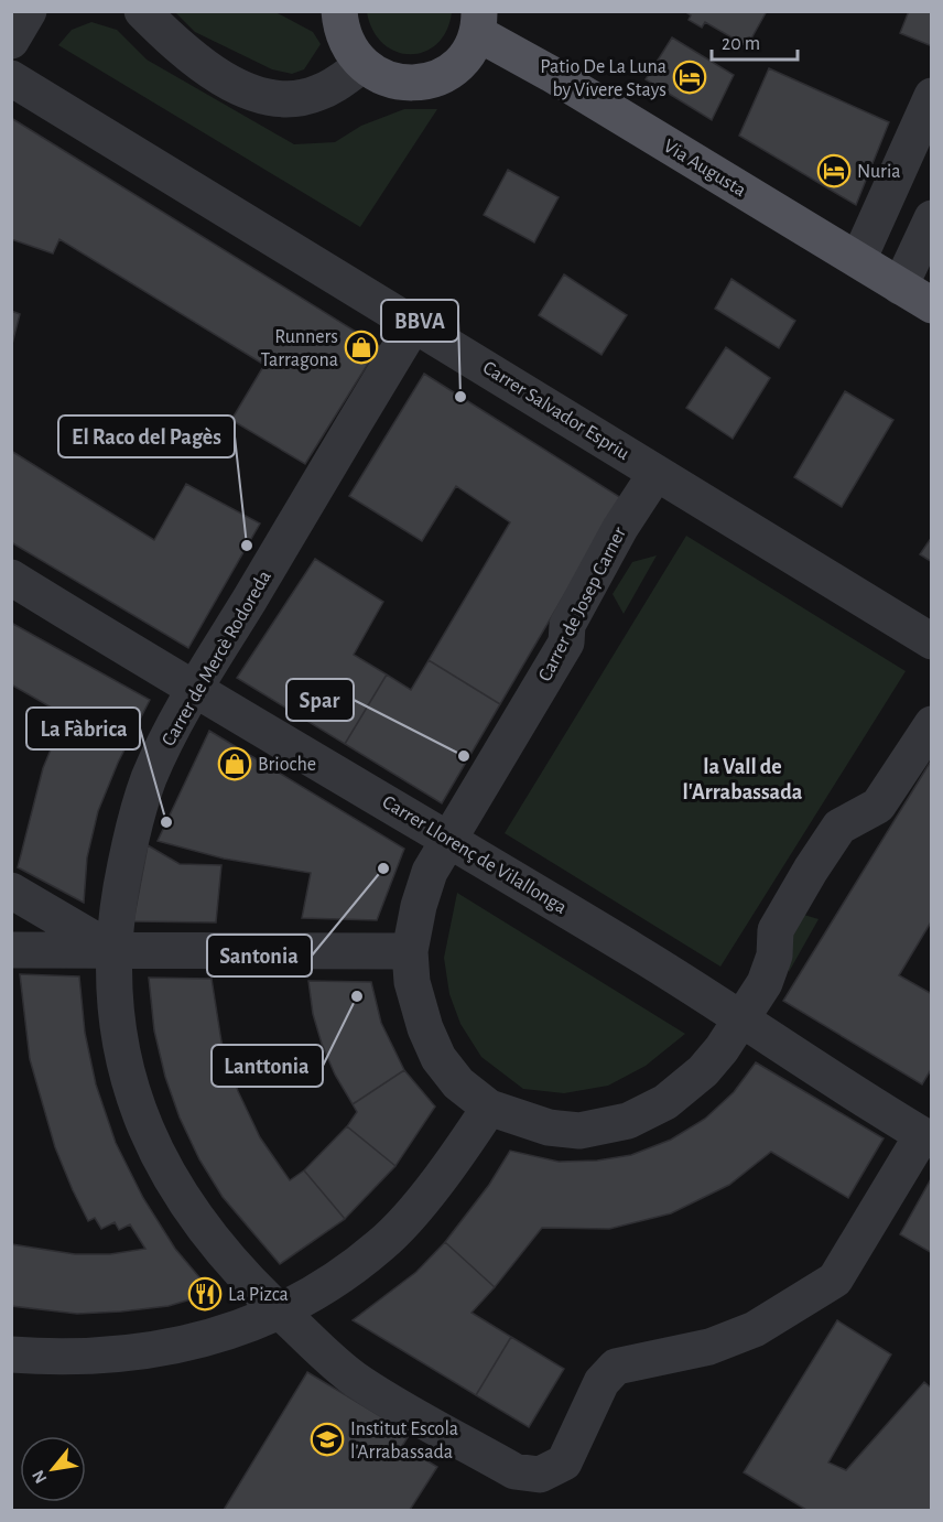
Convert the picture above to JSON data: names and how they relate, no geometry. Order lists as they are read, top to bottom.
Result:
{
  "streets": {
    "main road": ["Via Augusta"],
    "street": [
      "Carrer Salvador Espriu",
      "Carrer de Josep Carner",
      "Carrer de Mercè Rodoreda",
      "Carrer Llorenç de Vilallonga"
    ]
  },
  "crossings": [
    ["Carrer Salvador Espriu", "Carrer de Josep Carner"],
    ["Carrer Salvador Espriu", "Carrer de Mercè Rodoreda"],
    ["Carrer de Josep Carner", "Carrer Llorenç de Vilallonga"],
    ["Carrer de Mercè Rodoreda", "Carrer Llorenç de Vilallonga"]
  ],
  "districts": ["la Vall de l'Arrabassada"],
  "places": {
    "hotel": ["Patio De La Luna by Vivere Stays", "Nuria"],
    "shop": ["Runners Tarragona", "Brioche"],
    "other": [
      "BBVA",
      "El Raco del Pagès",
      "Spar",
      "La Fàbrica",
      "Santonia",
      "Lanttonia"
    ],
    "restaurant": ["La Pizca"],
    "school or university": ["Institut Escola l'Arrabassada"]
  },
  "scale_bar": "20 m",
  "north": "bottom left"
}
